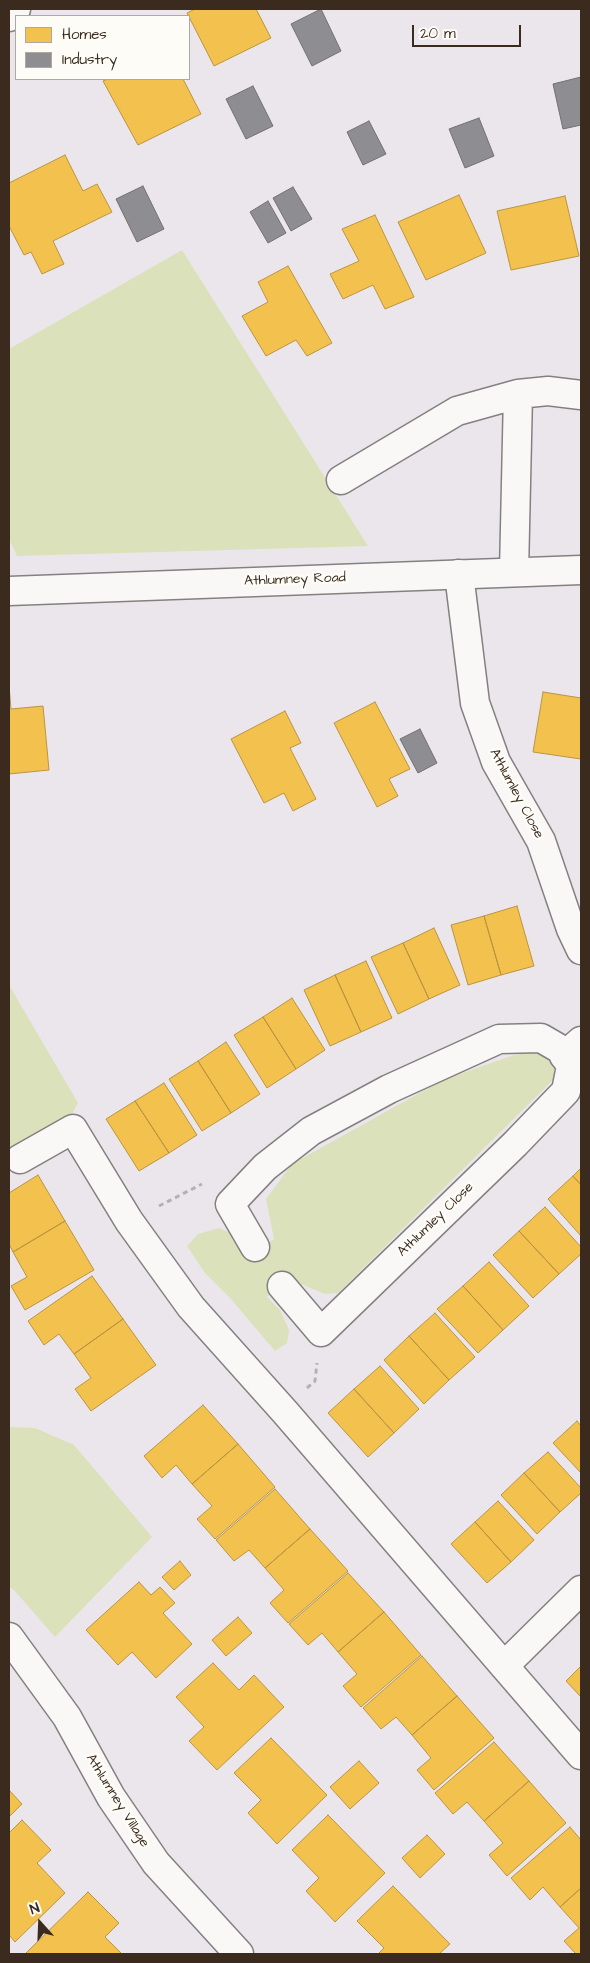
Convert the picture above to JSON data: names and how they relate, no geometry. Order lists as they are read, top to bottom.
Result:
{
  "streets": {
    "street": ["Athlumney Road", "Athlumley Close", "Athlumney Village"]
  },
  "crossings": [
    ["Athlumney Road", "Athlumley Close"]
  ],
  "legend": ["Homes", "Industry"],
  "scale_bar": "20 m",
  "north": "top"
}
